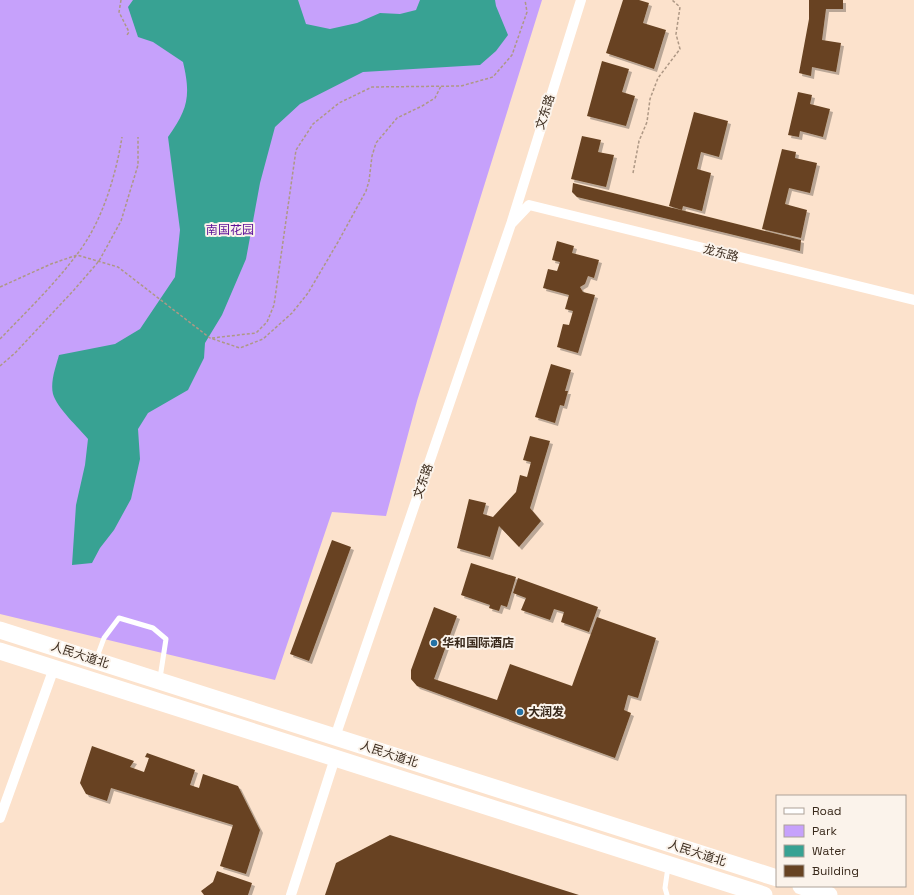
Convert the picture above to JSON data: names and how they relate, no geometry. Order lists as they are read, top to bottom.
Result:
{
  "streets": {
    "main road": ["人民大道北"],
    "street": ["文东路", "龙东路"]
  },
  "crossings": [
    ["文东路", "龙东路"],
    ["文东路", "人民大道北"]
  ],
  "parks": ["南国花园"],
  "places": ["华和国际酒店", "大润发"],
  "legend": [
    "Road",
    "Park",
    "Water",
    "Building"
  ]
}
